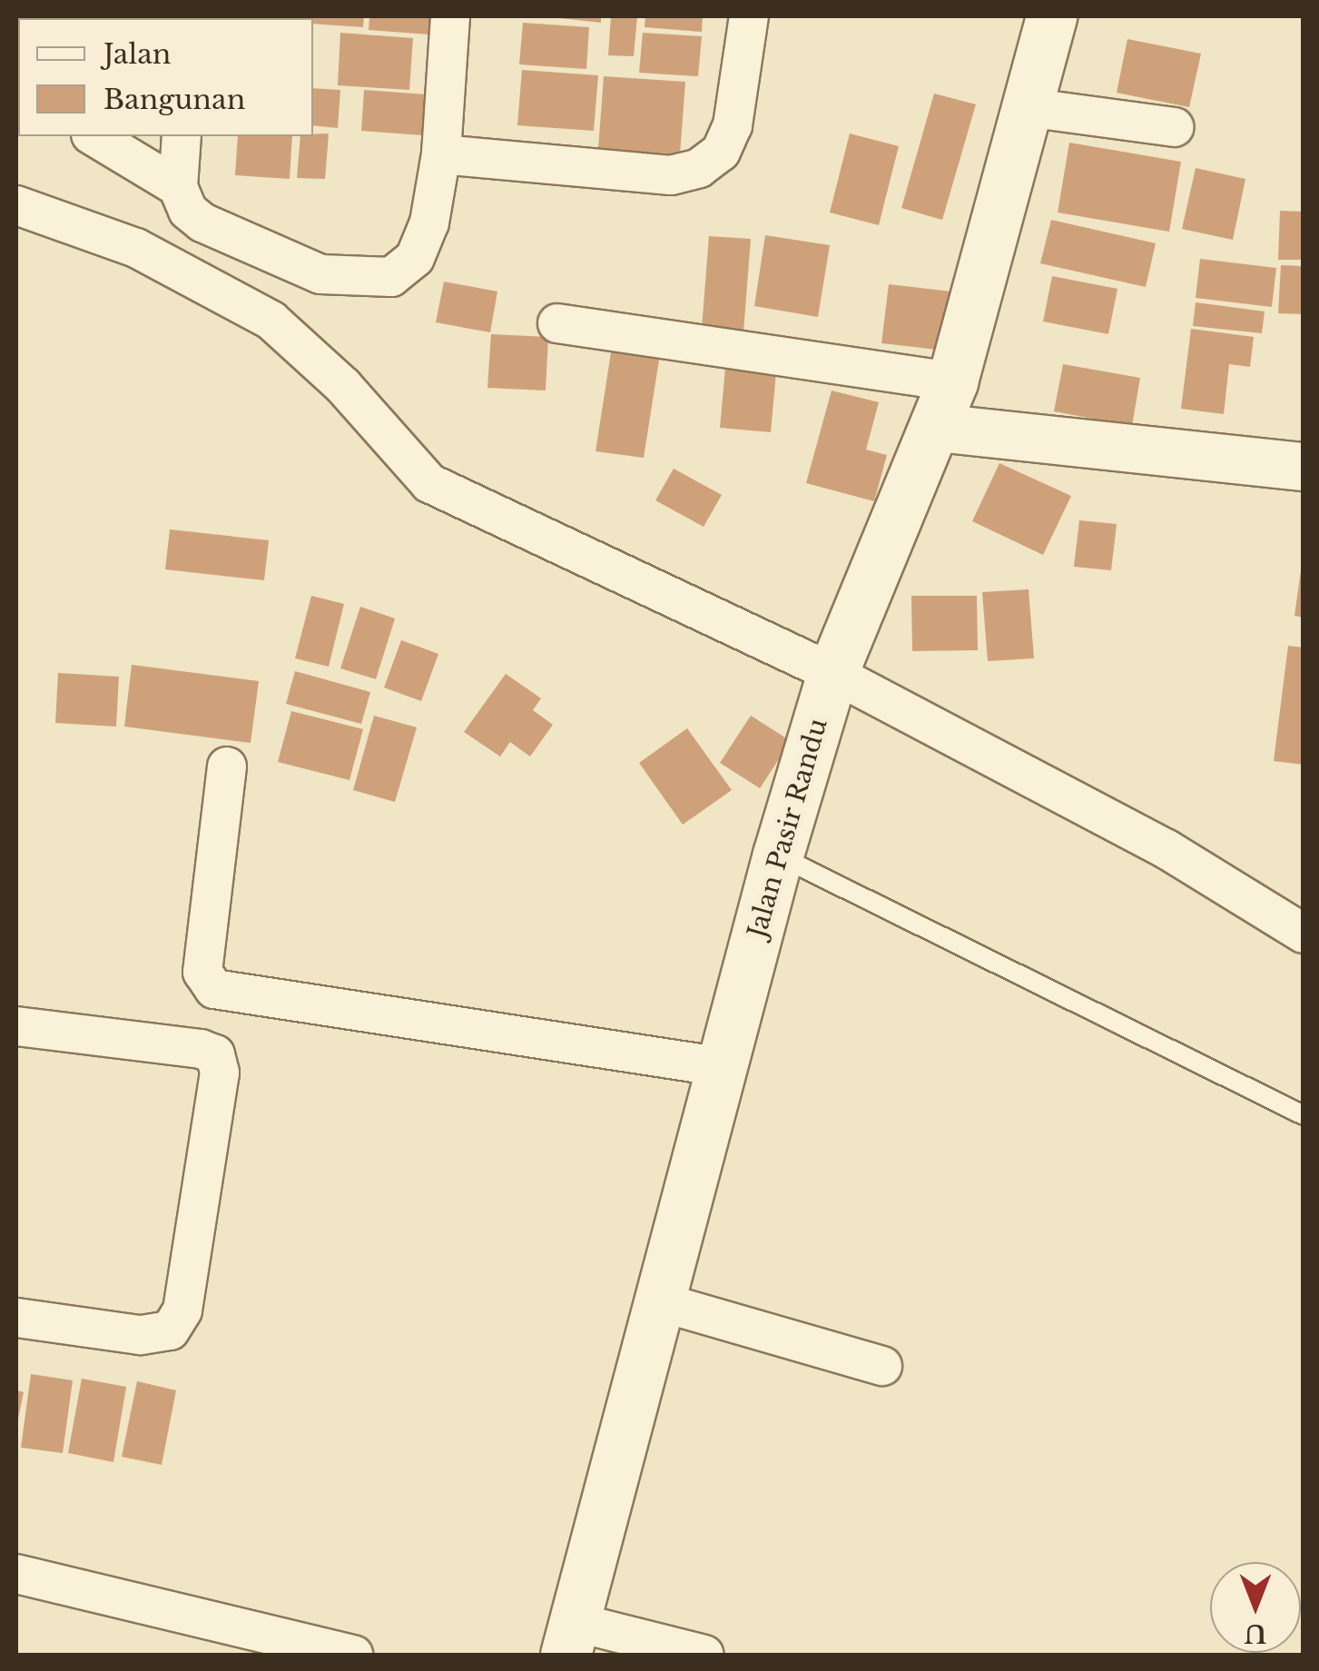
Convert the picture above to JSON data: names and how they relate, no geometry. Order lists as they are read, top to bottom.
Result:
{
  "streets": {
    "main road": ["Jalan Pasir Randu"]
  },
  "legend": ["Jalan", "Bangunan"],
  "north": "bottom"
}
